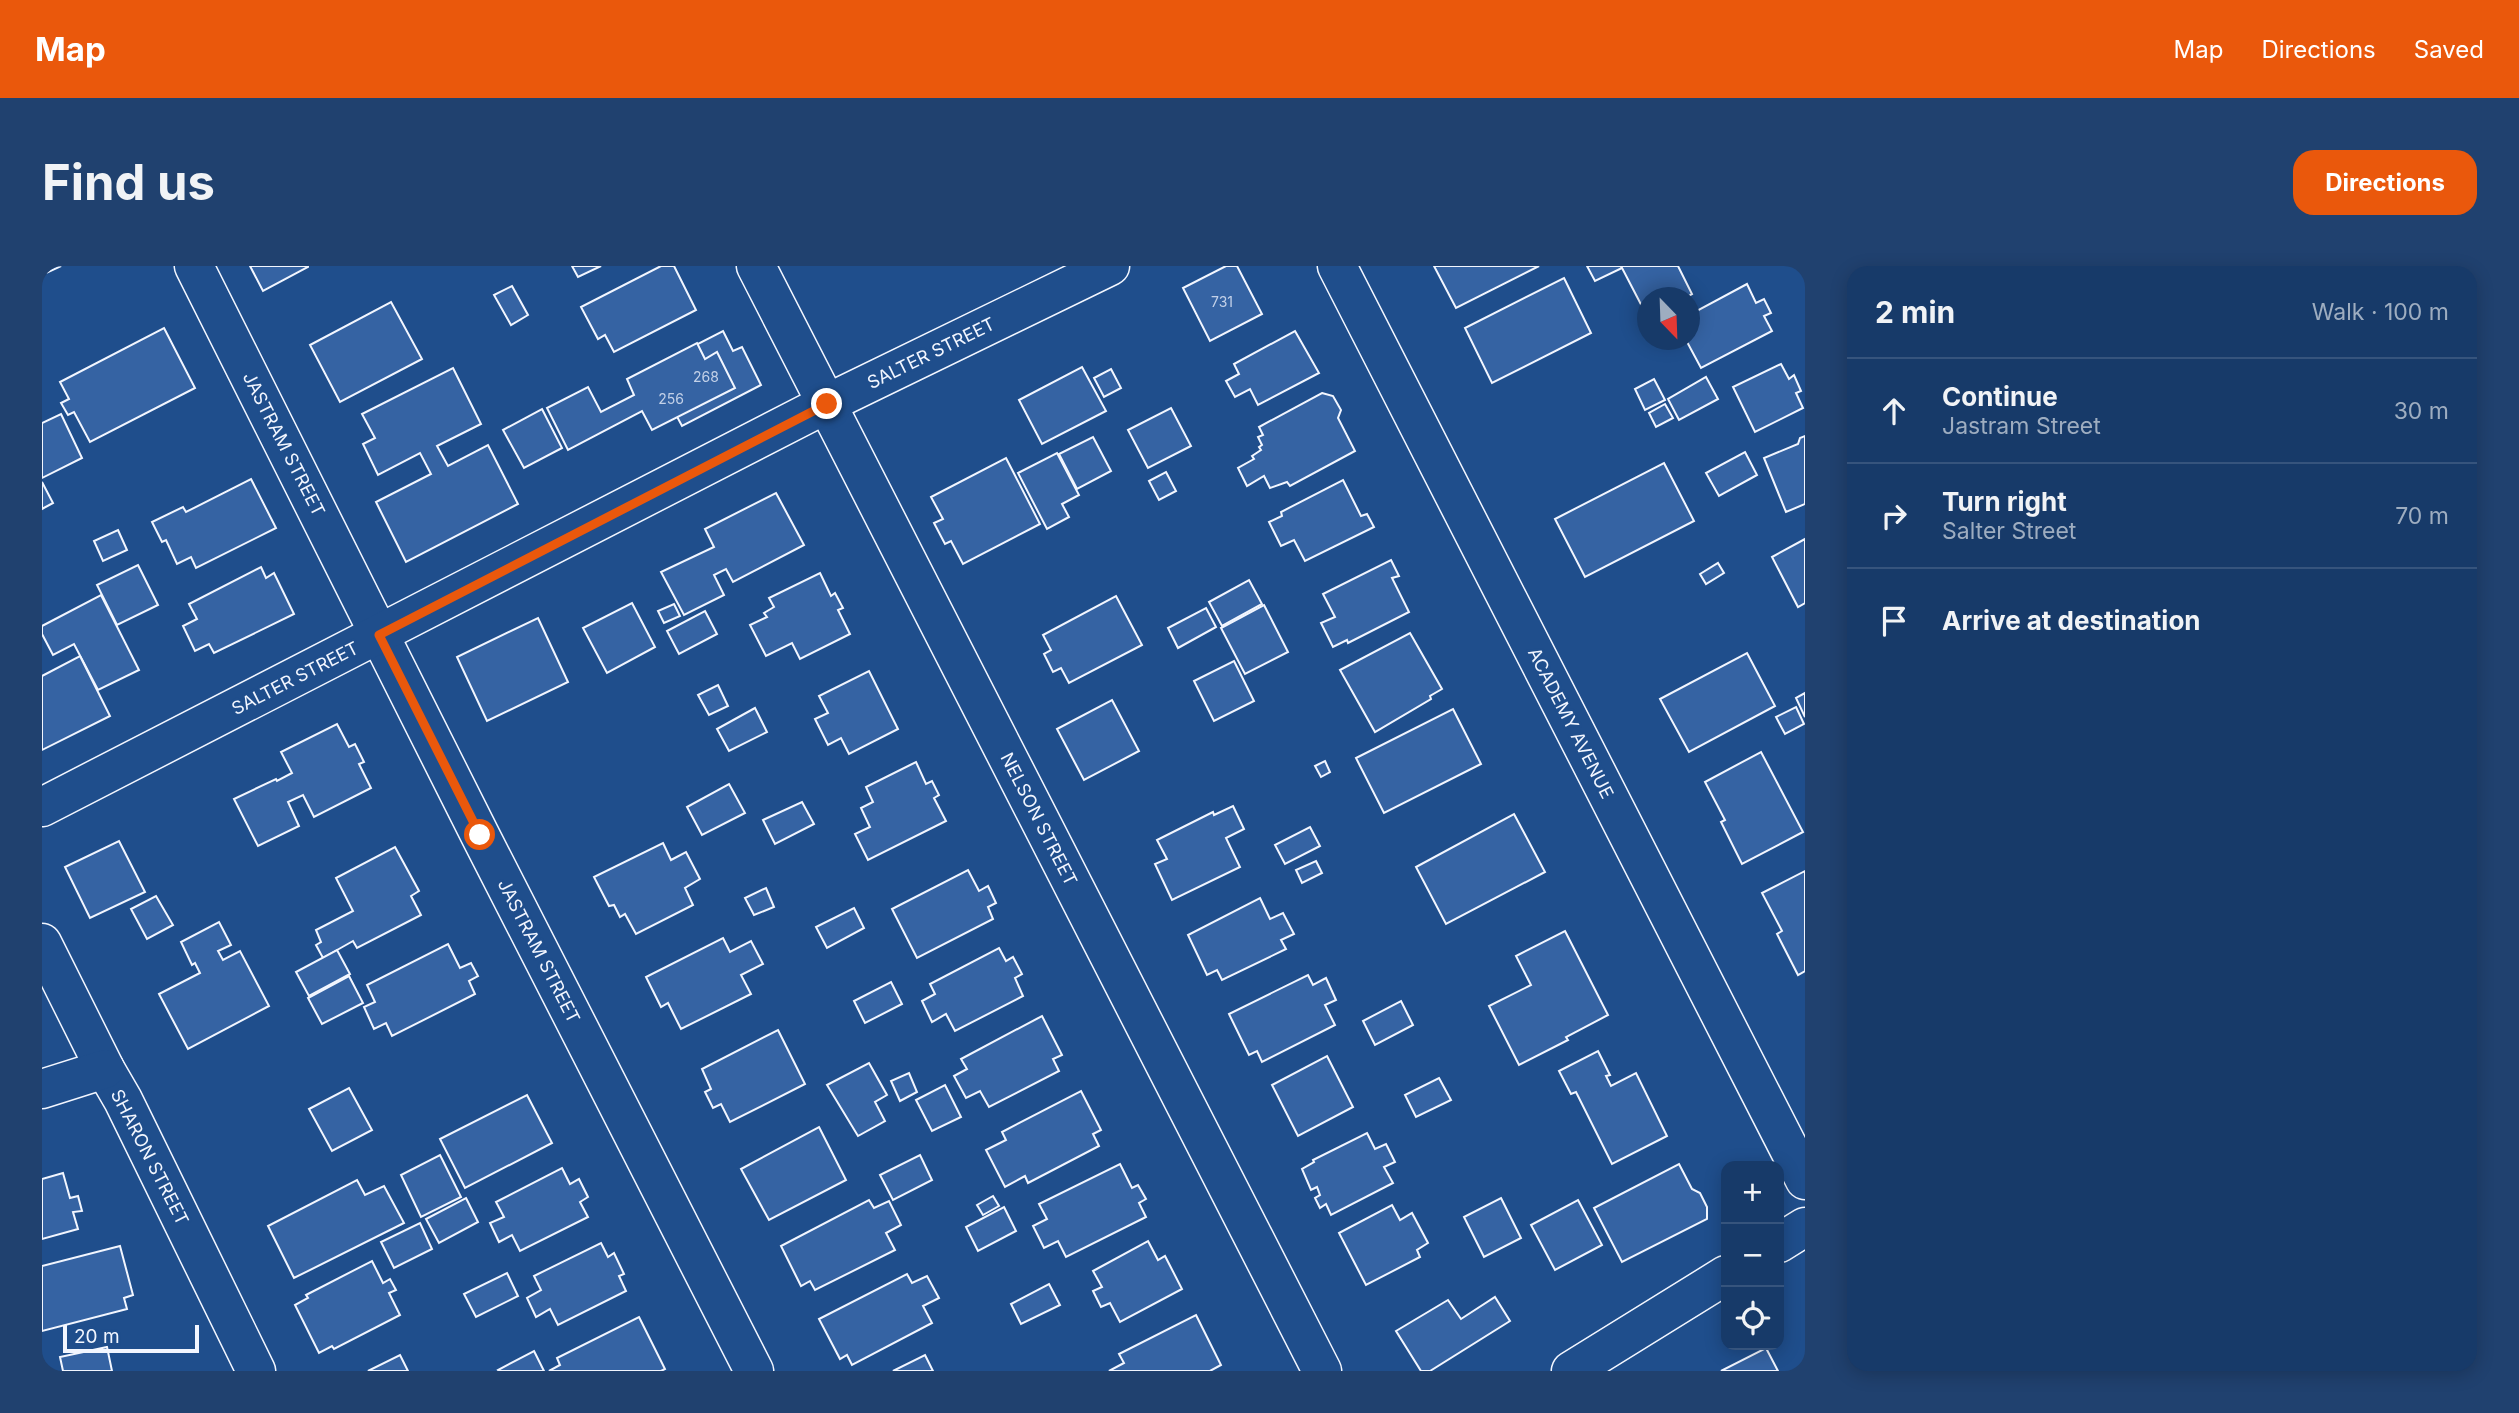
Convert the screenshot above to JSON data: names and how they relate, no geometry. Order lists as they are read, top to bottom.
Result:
{
  "streets": {
    "street": [
      "SALTER STREET",
      "JASTRAM STREET",
      "ACADEMY AVENUE",
      "NELSON STREET",
      "SHARON STREET"
    ]
  },
  "crossings": [
    ["SALTER STREET", "JASTRAM STREET"],
    ["SALTER STREET", "NELSON STREET"]
  ],
  "house_numbers": ["731", "268", "256"],
  "scale_bar": "20 m",
  "north": "bottom right",
  "page": {
    "header": "Map",
    "nav": ["Map", "Directions", "Saved"],
    "buttons": "Directions",
    "title": "Find us",
    "heading": ["2 min", "Walk · 100 m"],
    "list": [
      ["Continue", "Jastram Street", "30 m"],
      ["Turn right", "Salter Street", "70 m"],
      "Arrive at destination"
    ],
    "map_buttons": ["+", "−"],
    "scale": "20 m"
  }
}
